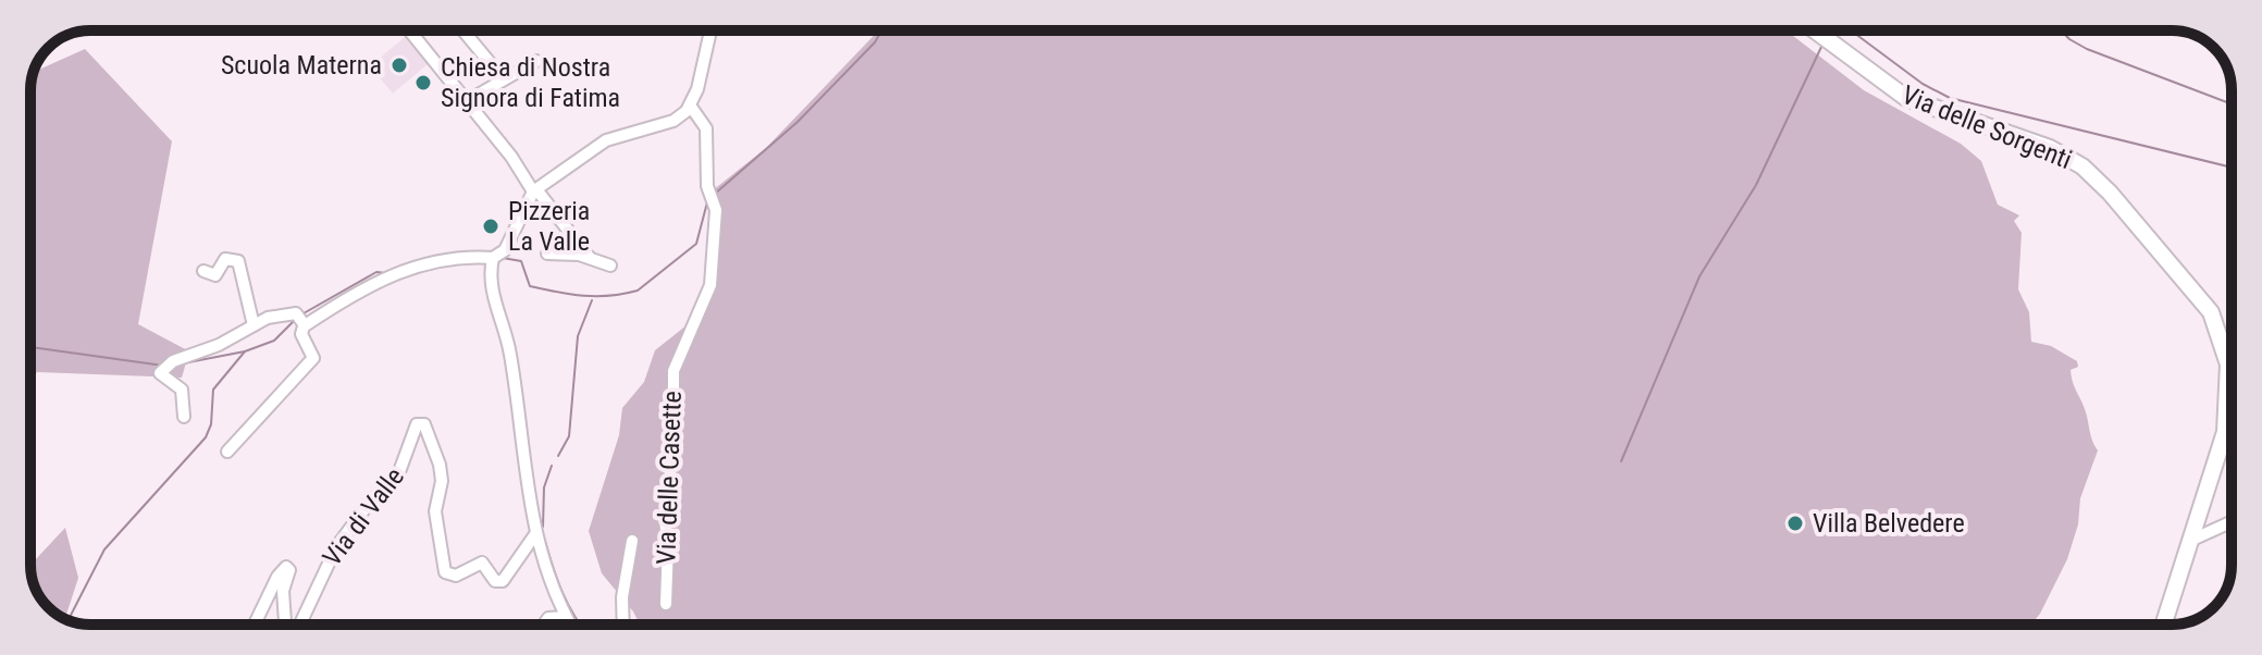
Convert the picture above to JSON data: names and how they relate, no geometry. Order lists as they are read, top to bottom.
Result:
{
  "streets": {
    "main road": ["Via delle Sorgenti"],
    "street": ["Via delle Casette", "Via di Valle"]
  },
  "places": [
    "Scuola Materna",
    "Chiesa di Nostra Signora di Fatima",
    "Pizzeria La Valle",
    "Villa Belvedere"
  ]
}
